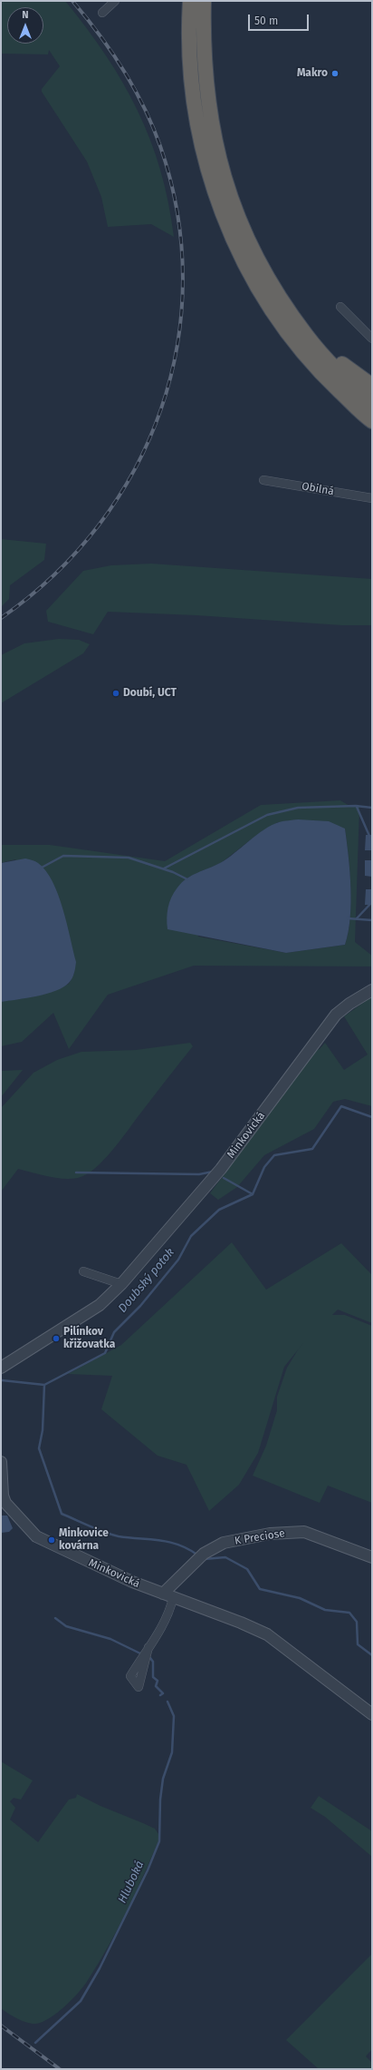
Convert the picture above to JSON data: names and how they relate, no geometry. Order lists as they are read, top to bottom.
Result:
{
  "streets": {
    "street": ["Obilná", "Minkovická", "K Preciose"]
  },
  "crossings": [
    ["Minkovická", "K Preciose"]
  ],
  "water": ["Doubský potok", "Hluboká"],
  "places": [
    "Makro",
    "Doubí, UCT",
    "Pilínkov křižovatka",
    "Minkovice kovárna"
  ],
  "scale_bar": "50 m",
  "north": "top"
}
